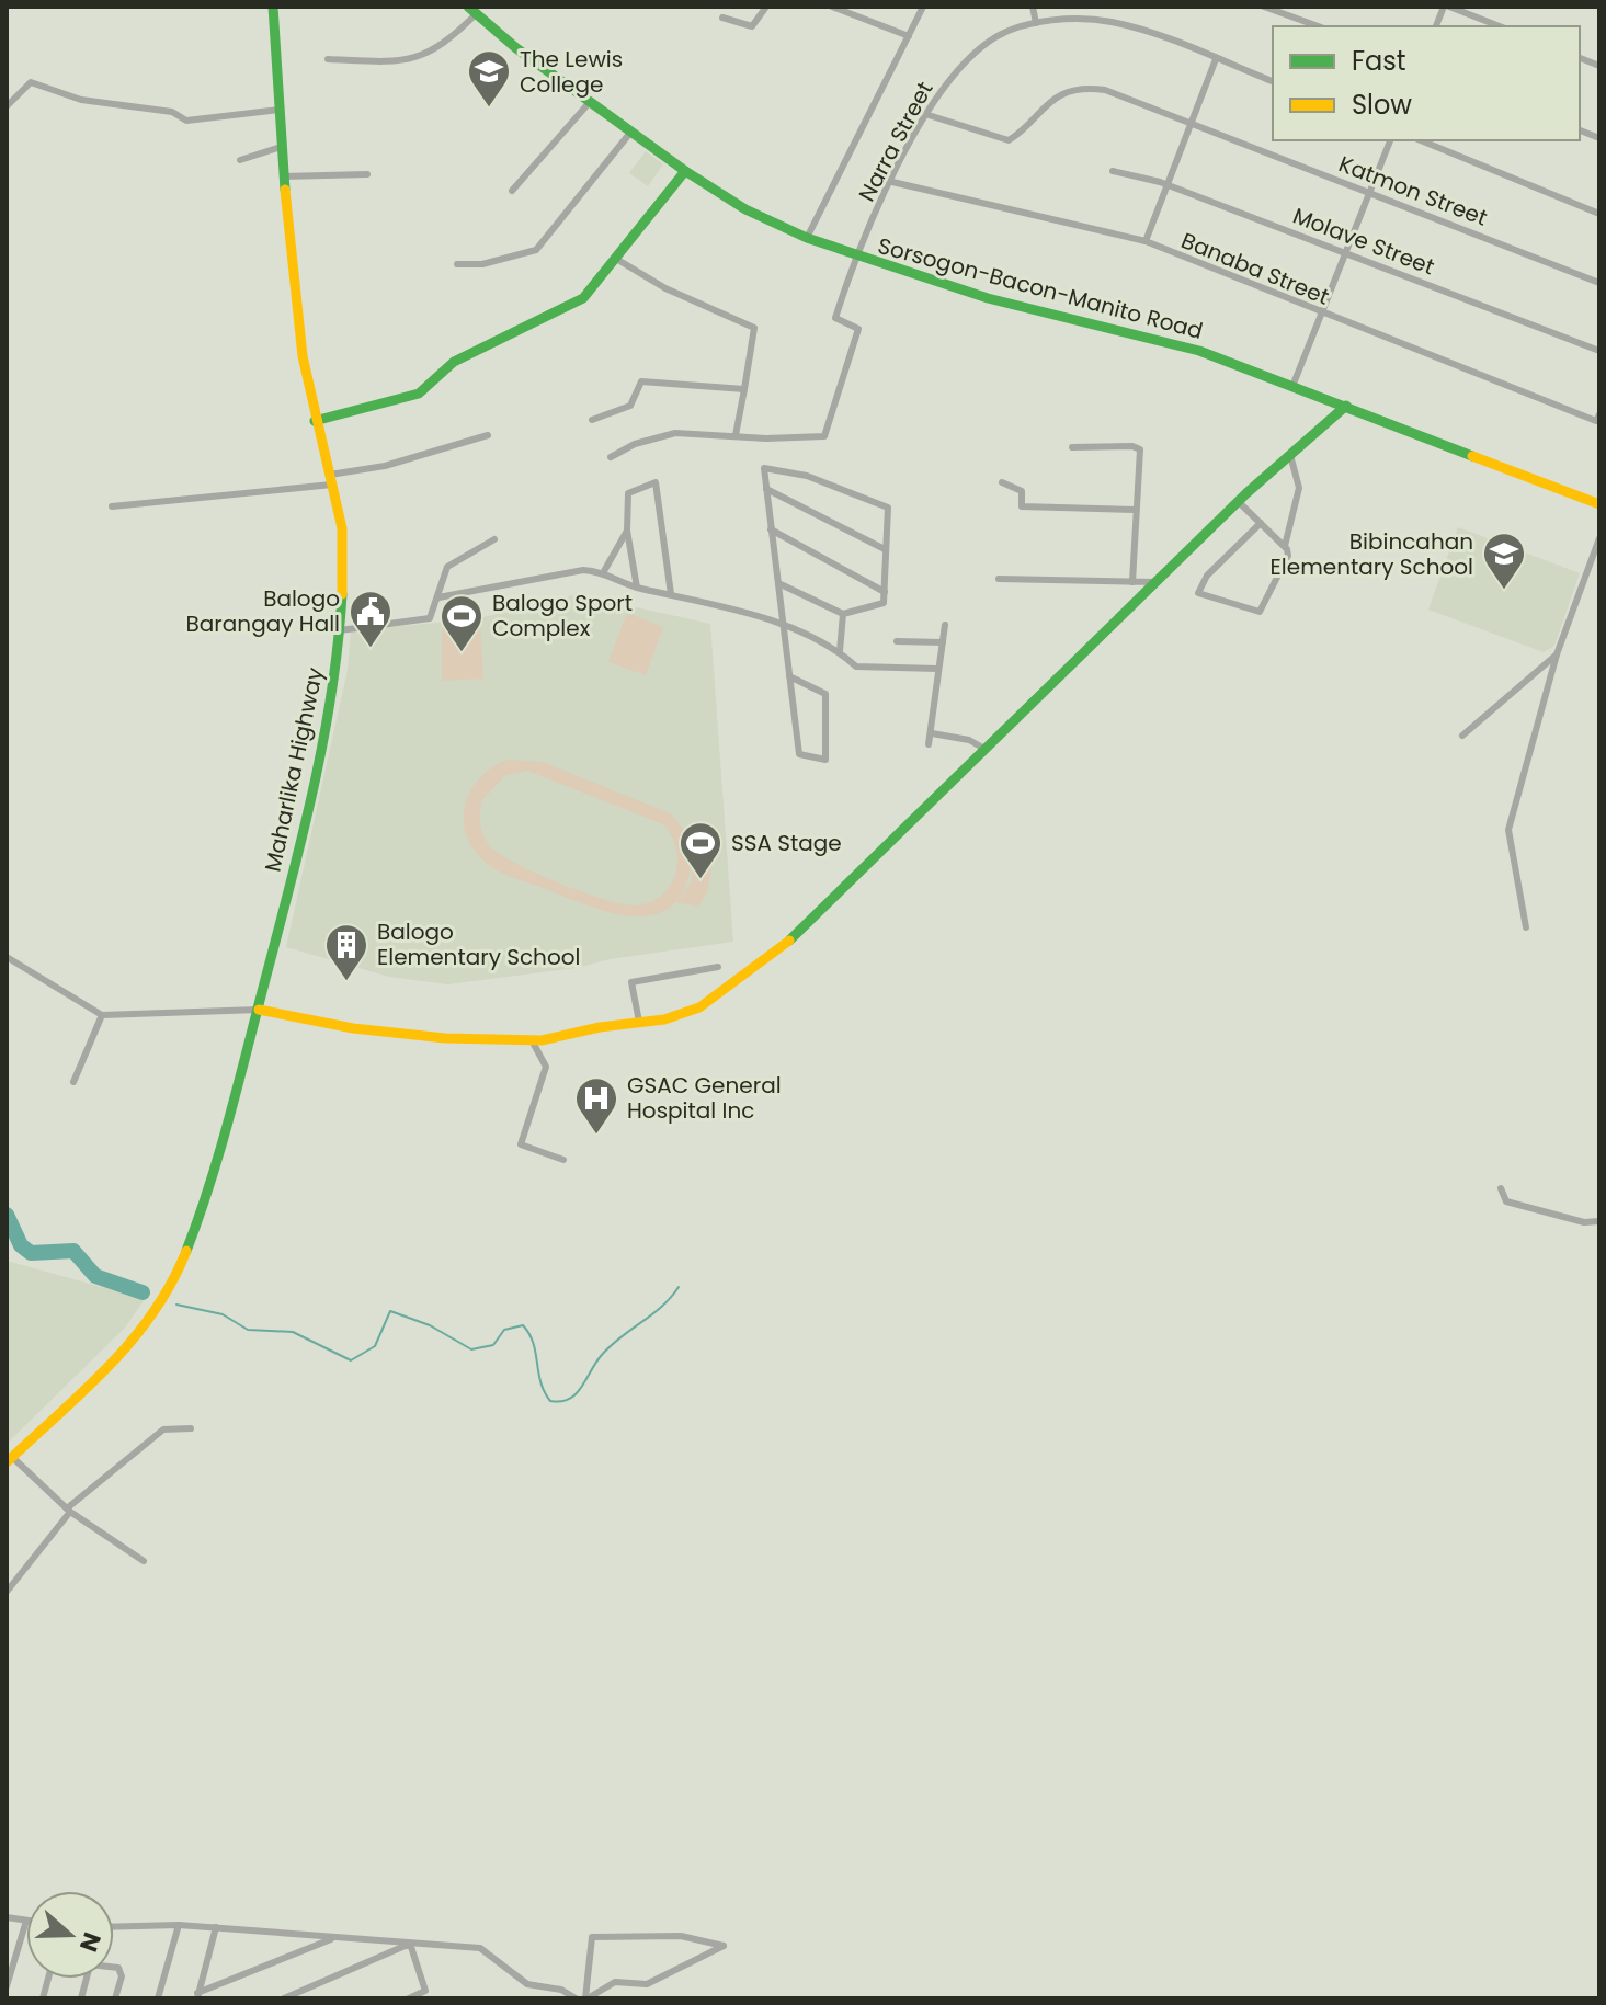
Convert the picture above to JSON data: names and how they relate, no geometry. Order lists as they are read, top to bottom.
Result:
{
  "streets": {
    "main road": ["Sorsogon-Bacon-Manito Road", "Maharlika Highway"],
    "street": [
      "Narra Street",
      "Katmon Street",
      "Molave Street",
      "Banaba Street"
    ]
  },
  "crossings": [
    ["Narra Street", "Katmon Street"],
    ["Narra Street", "Banaba Street"],
    ["Narra Street", "Sorsogon-Bacon-Manito Road"]
  ],
  "places": {
    "school or university": ["The Lewis College", "Bibincahan Elementary School"],
    "public building": ["Balogo Barangay Hall"],
    "sports": ["Balogo Sport Complex", "SSA Stage"],
    "building": ["Balogo Elementary School"],
    "hospital": ["GSAC General Hospital Inc"]
  },
  "legend": ["Fast", "Slow"],
  "north": "right"
}
